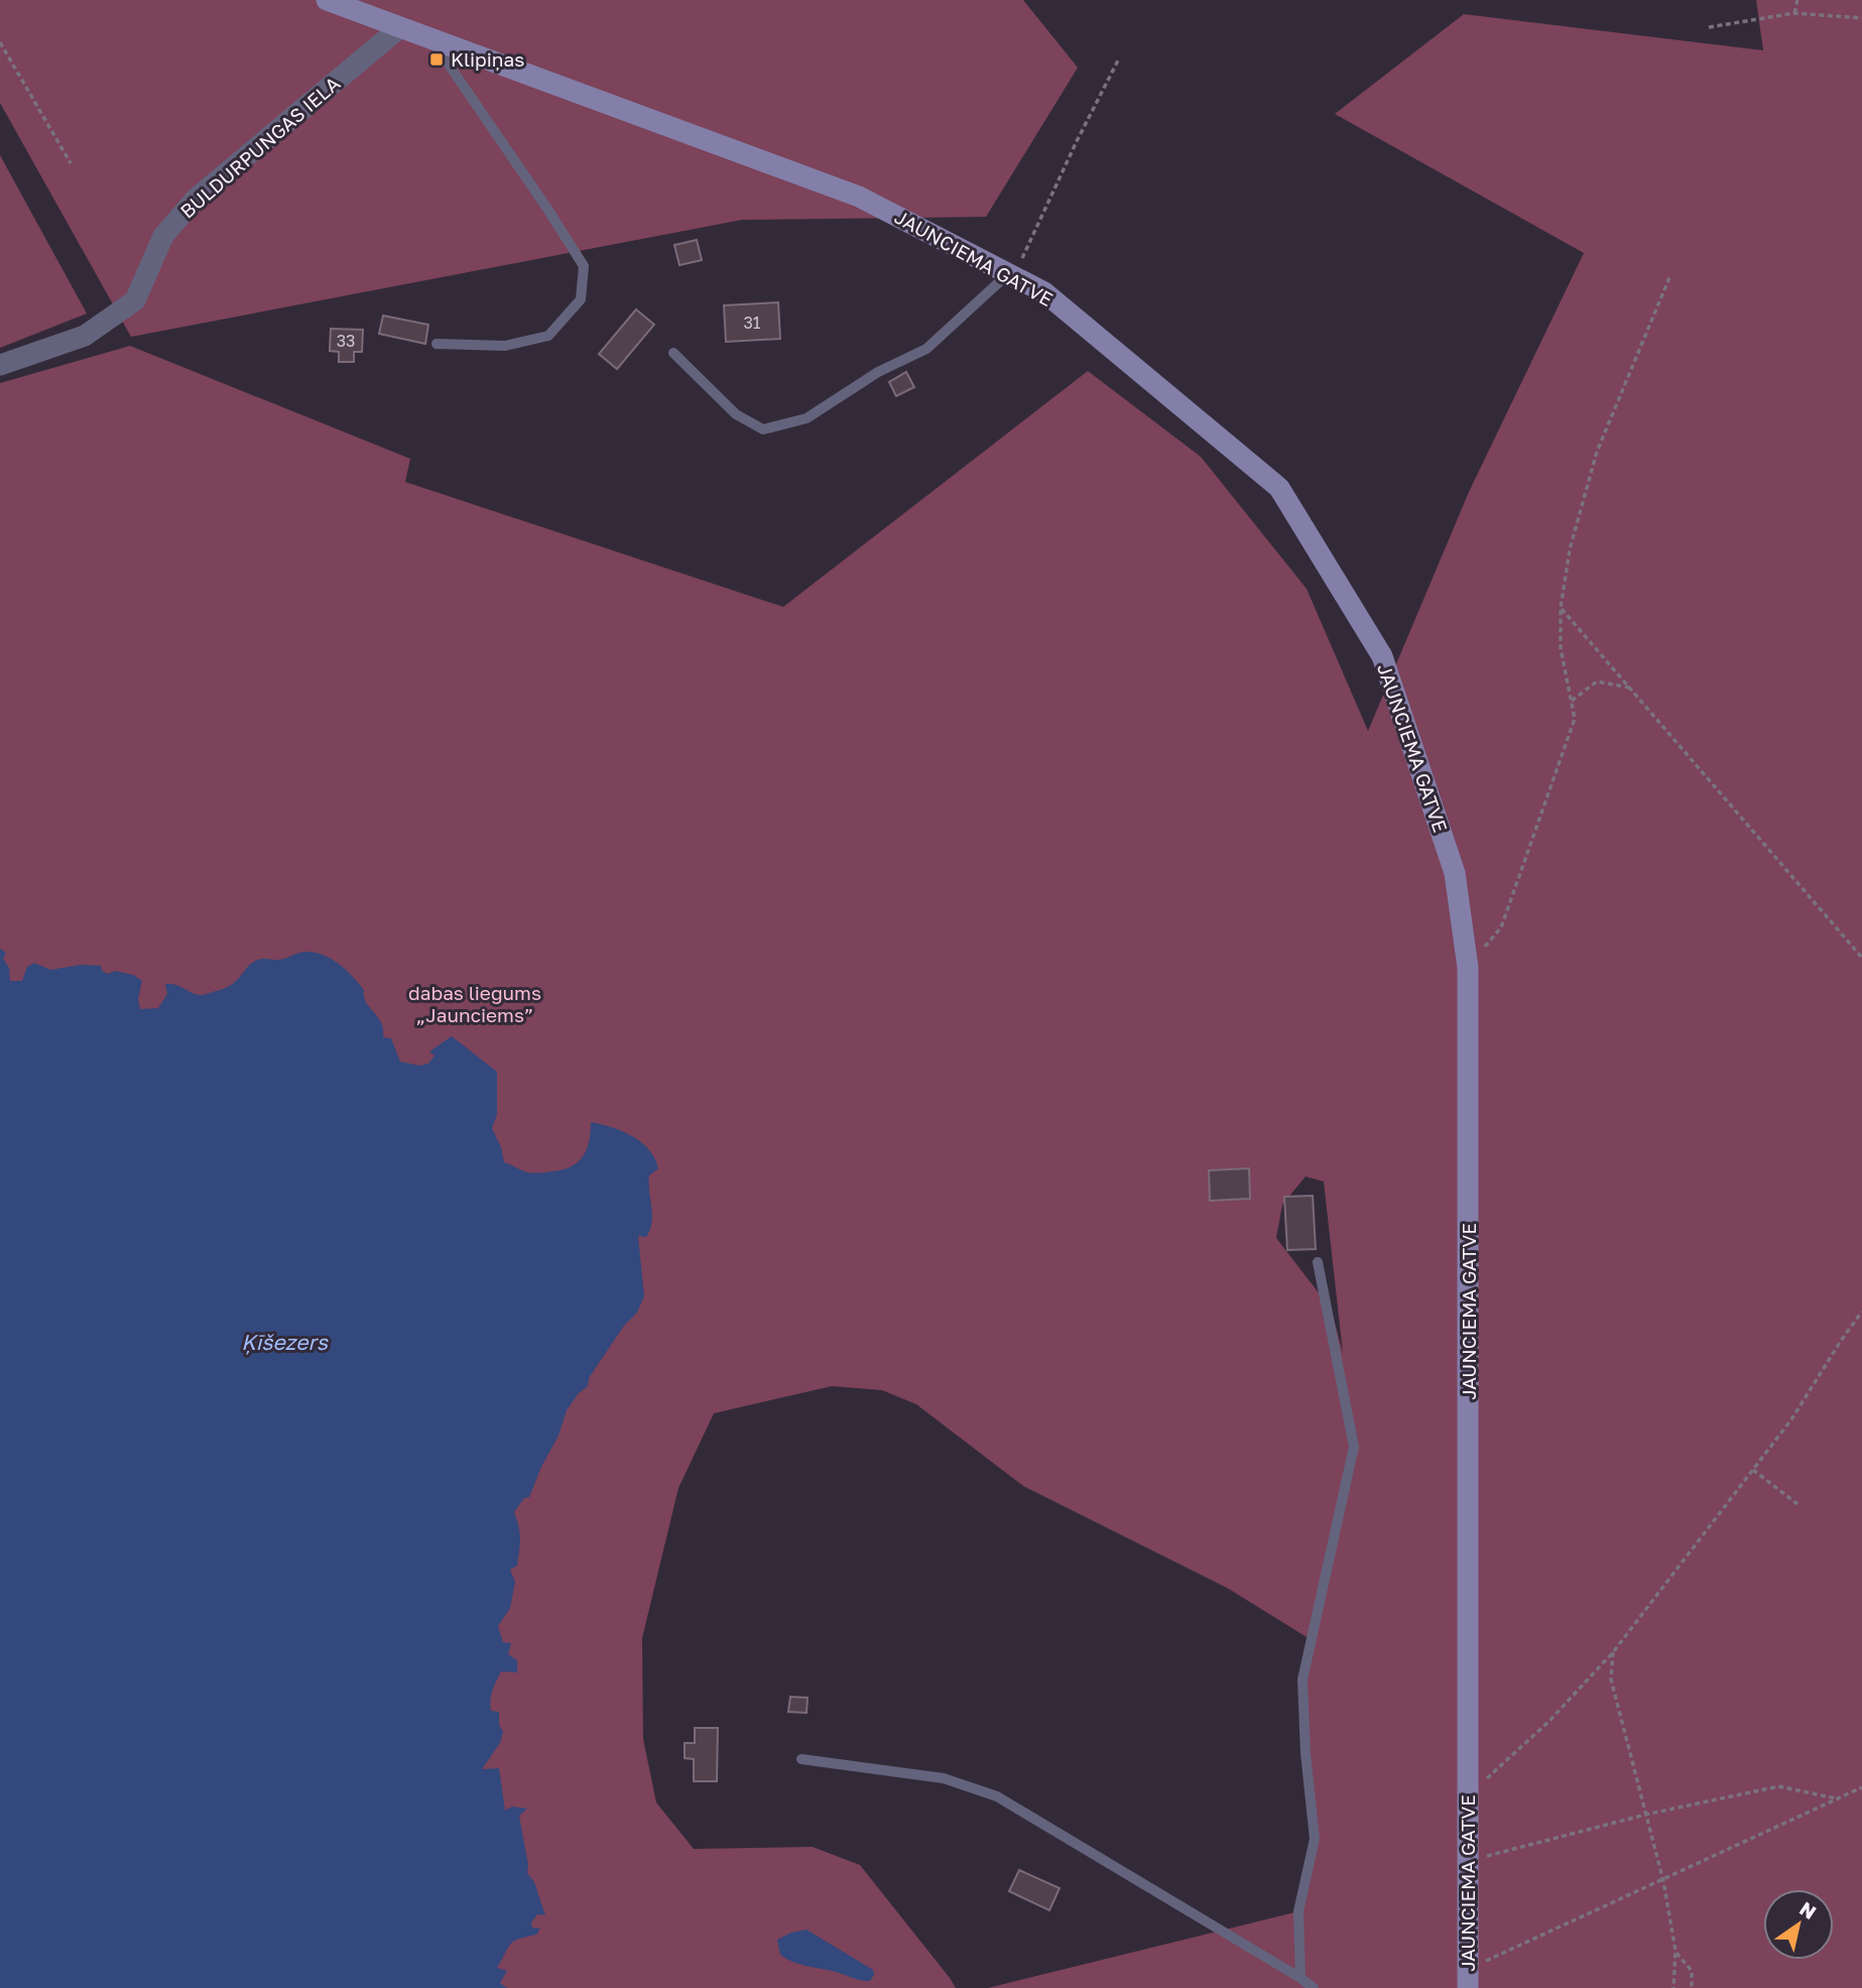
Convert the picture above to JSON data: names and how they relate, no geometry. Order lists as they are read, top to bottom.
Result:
{
  "streets": {
    "main road": ["JAUNCIEMA GATVE"],
    "street": ["BULDURPUNGAS IELA"]
  },
  "crossings": [
    ["BULDURPUNGAS IELA", "JAUNCIEMA GATVE"]
  ],
  "water": ["Ķīšezers"],
  "parks": ["dabas liegums „Jaunciems”"],
  "places": {
    "transit": ["Klipiņas"]
  },
  "house_numbers": ["31", "33"],
  "north": "top right"
}
